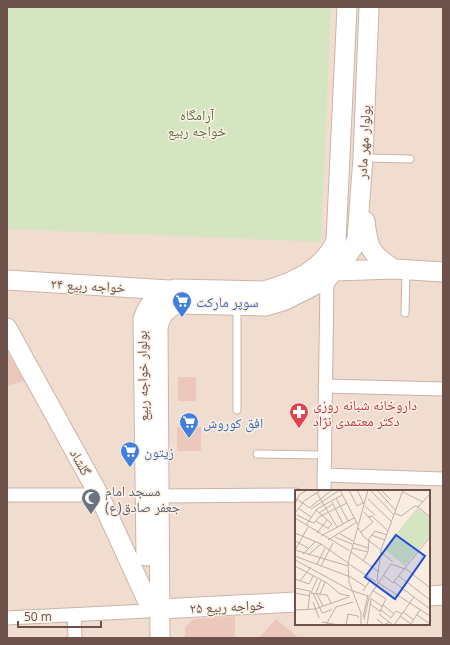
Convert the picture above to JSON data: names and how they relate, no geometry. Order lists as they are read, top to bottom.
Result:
{
  "streets": {
    "street": [
      "بولوار مهر مادر",
      "خواجه ربیع ۲۴",
      "بولوار خواجه ربیع",
      "گلشاد",
      "خواجه ربیع ۲۵"
    ]
  },
  "crossings": [
    ["بولوار مهر مادر", "بولوار خواجه ربیع"],
    ["خواجه ربیع ۲۴", "بولوار خواجه ربیع"],
    ["بولوار خواجه ربیع", "گلشاد"],
    ["بولوار خواجه ربیع", "خواجه ربیع ۲۵"],
    ["گلشاد", "خواجه ربیع ۲۵"]
  ],
  "parks": ["آرامگاه خواجه ربیع"],
  "places": {
    "supermarket": ["سوپر مارکت", "افق کوروش", "زیتون"],
    "pharmacy": ["داروخانه شبانه روزی دکتر معتمدی نژاد"],
    "mosque": ["مسجد امام جعفر صادق(ع)"]
  },
  "scale_bar": "50 m"
}
